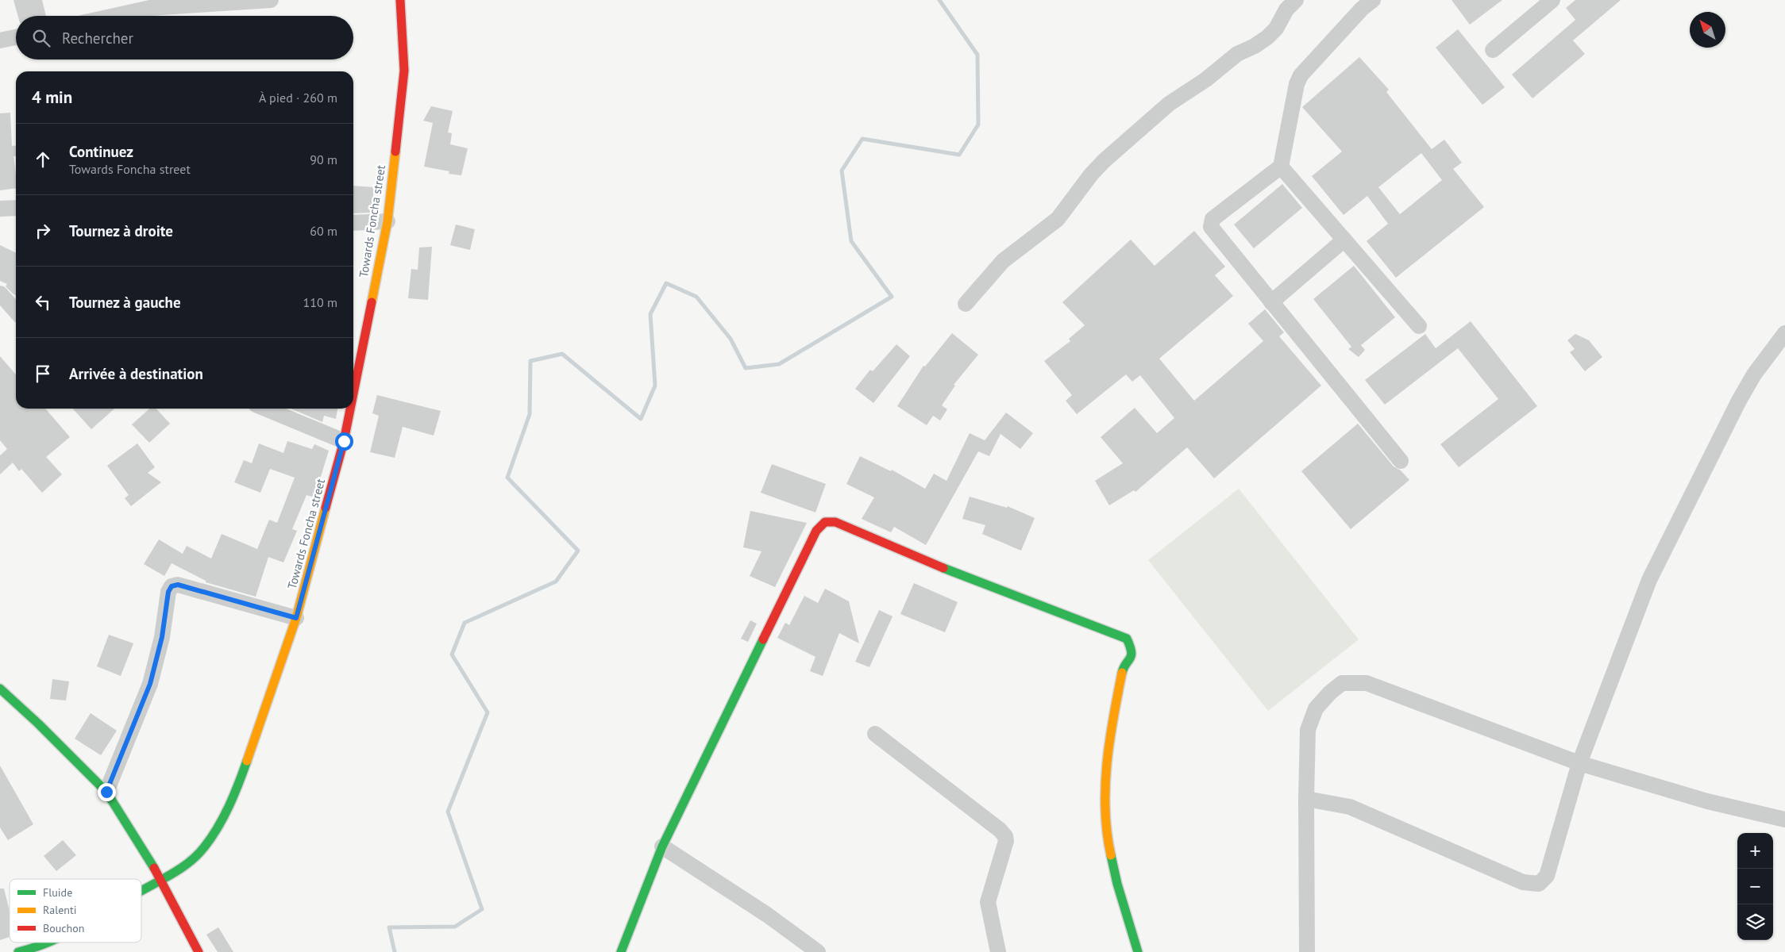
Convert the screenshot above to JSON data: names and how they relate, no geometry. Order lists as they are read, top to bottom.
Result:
{
  "streets": {
    "street": ["Towards Foncha street"]
  },
  "legend": ["Fluide", "Ralenti", "Bouchon"],
  "north": "top left",
  "page": {
    "search": "Rechercher",
    "heading": ["4 min", "À pied · 260 m"],
    "list": [
      ["Continuez", "Towards Foncha street", "90 m"],
      ["Tournez à droite", "60 m"],
      ["Tournez à gauche", "110 m"],
      "Arrivée à destination"
    ],
    "map_buttons": ["+", "−"]
  }
}
